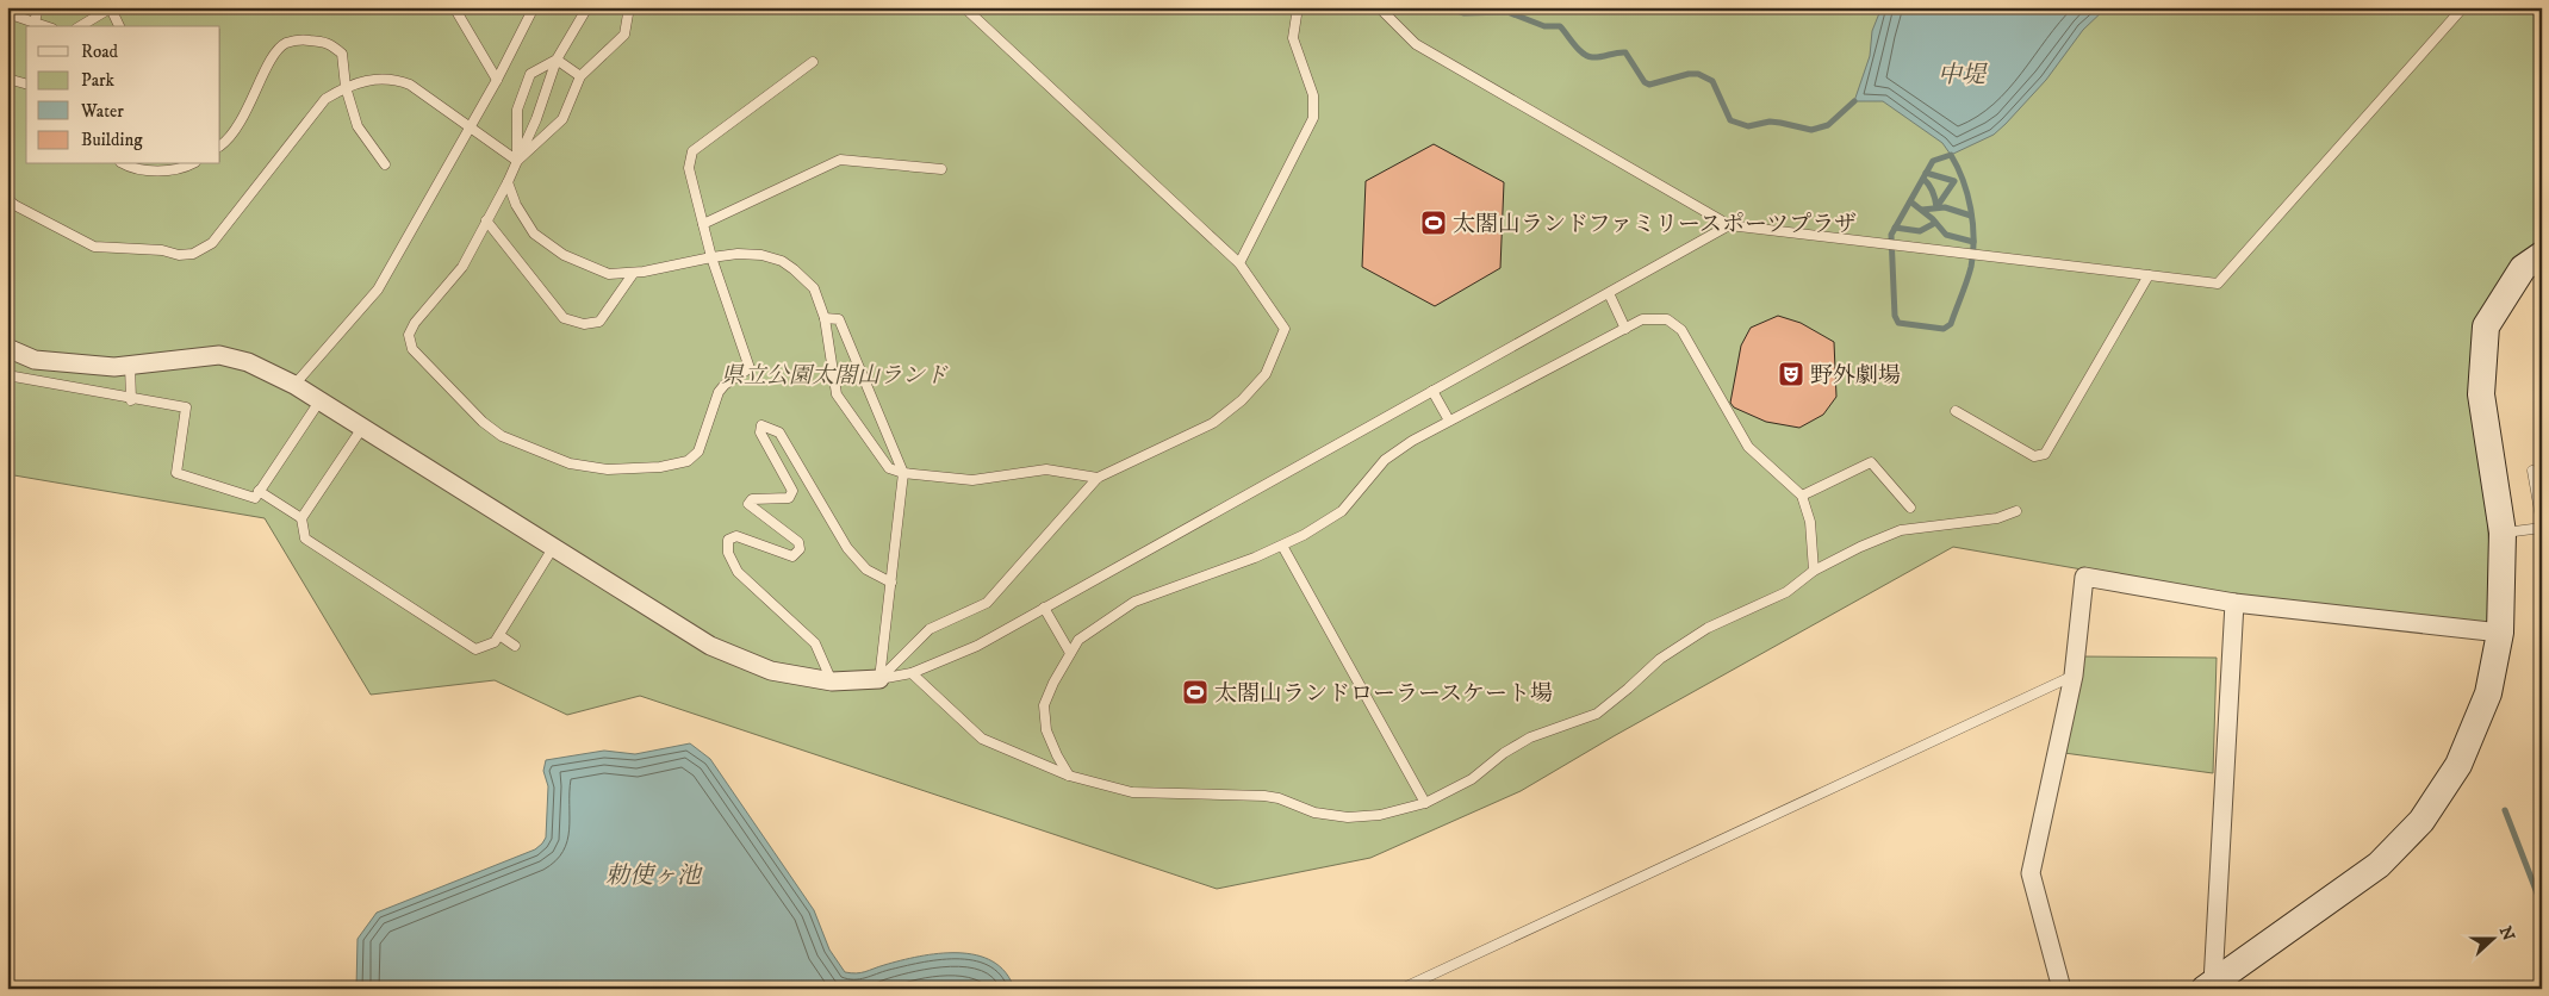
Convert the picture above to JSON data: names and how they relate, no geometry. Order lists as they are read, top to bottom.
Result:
{
  "water": ["中堤", "勅使ヶ池"],
  "parks": ["県立公園太閤山ランド"],
  "places": {
    "sports": ["太閤山ランドファミリースポーツプラザ", "太閤山ランドローラースケート場"],
    "theatre": ["野外劇場"]
  },
  "legend": [
    "Road",
    "Park",
    "Water",
    "Building"
  ],
  "north": "right"
}
